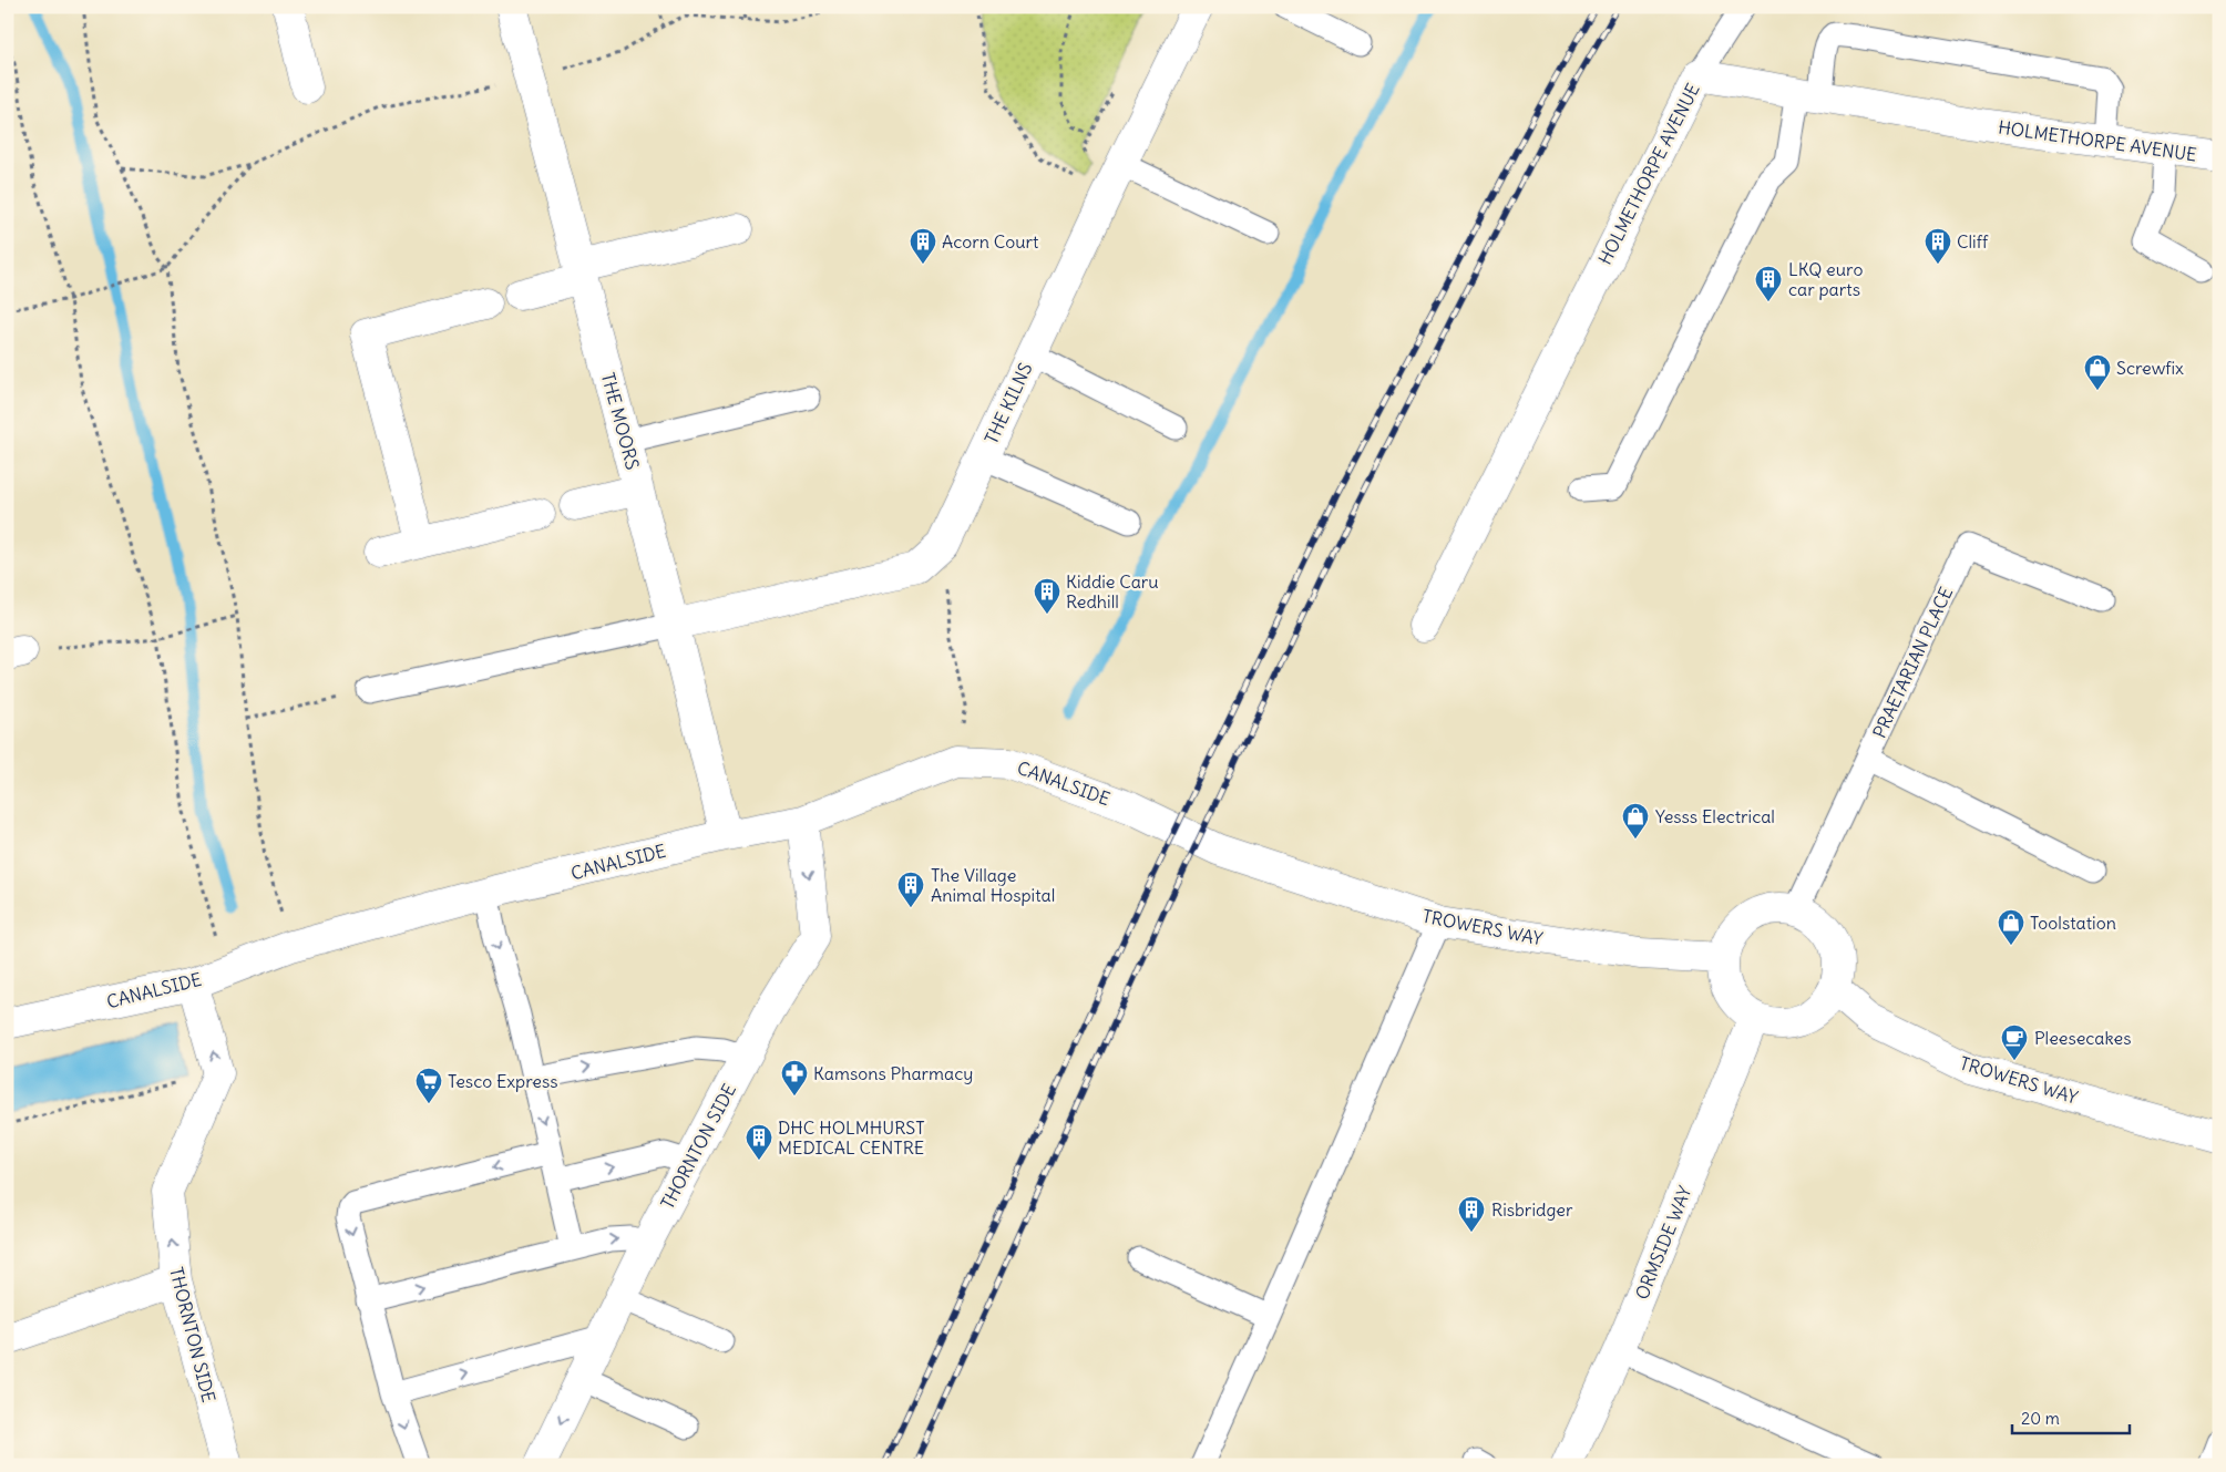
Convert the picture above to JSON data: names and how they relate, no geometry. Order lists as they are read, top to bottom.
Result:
{
  "streets": {
    "street": [
      "HOLMETHORPE AVENUE",
      "THE KILNS",
      "THE MOORS",
      "CANALSIDE",
      "TROWERS WAY",
      "THORNTON SIDE",
      "ORMSIDE WAY"
    ],
    "lane": ["PRAETARIAN PLACE"]
  },
  "crossings": [
    ["THE KILNS", "THE MOORS"],
    ["THE MOORS", "CANALSIDE"],
    ["PRAETARIAN PLACE", "TROWERS WAY"],
    ["PRAETARIAN PLACE", "ORMSIDE WAY"],
    ["CANALSIDE", "TROWERS WAY"],
    ["CANALSIDE", "THORNTON SIDE"],
    ["TROWERS WAY", "ORMSIDE WAY"]
  ],
  "places": {
    "building": [
      "Acorn Court",
      "Cliff",
      "LKQ euro car parts",
      "Kiddie Caru Redhill",
      "The Village Animal Hospital",
      "DHC HOLMHURST MEDICAL CENTRE",
      "Risbridger"
    ],
    "shop": ["Screwfix", "Yesss Electrical", "Toolstation"],
    "cafe": ["Pleesecakes"],
    "pharmacy": ["Kamsons Pharmacy"],
    "supermarket": ["Tesco Express"]
  },
  "scale_bar": "20 m"
}
